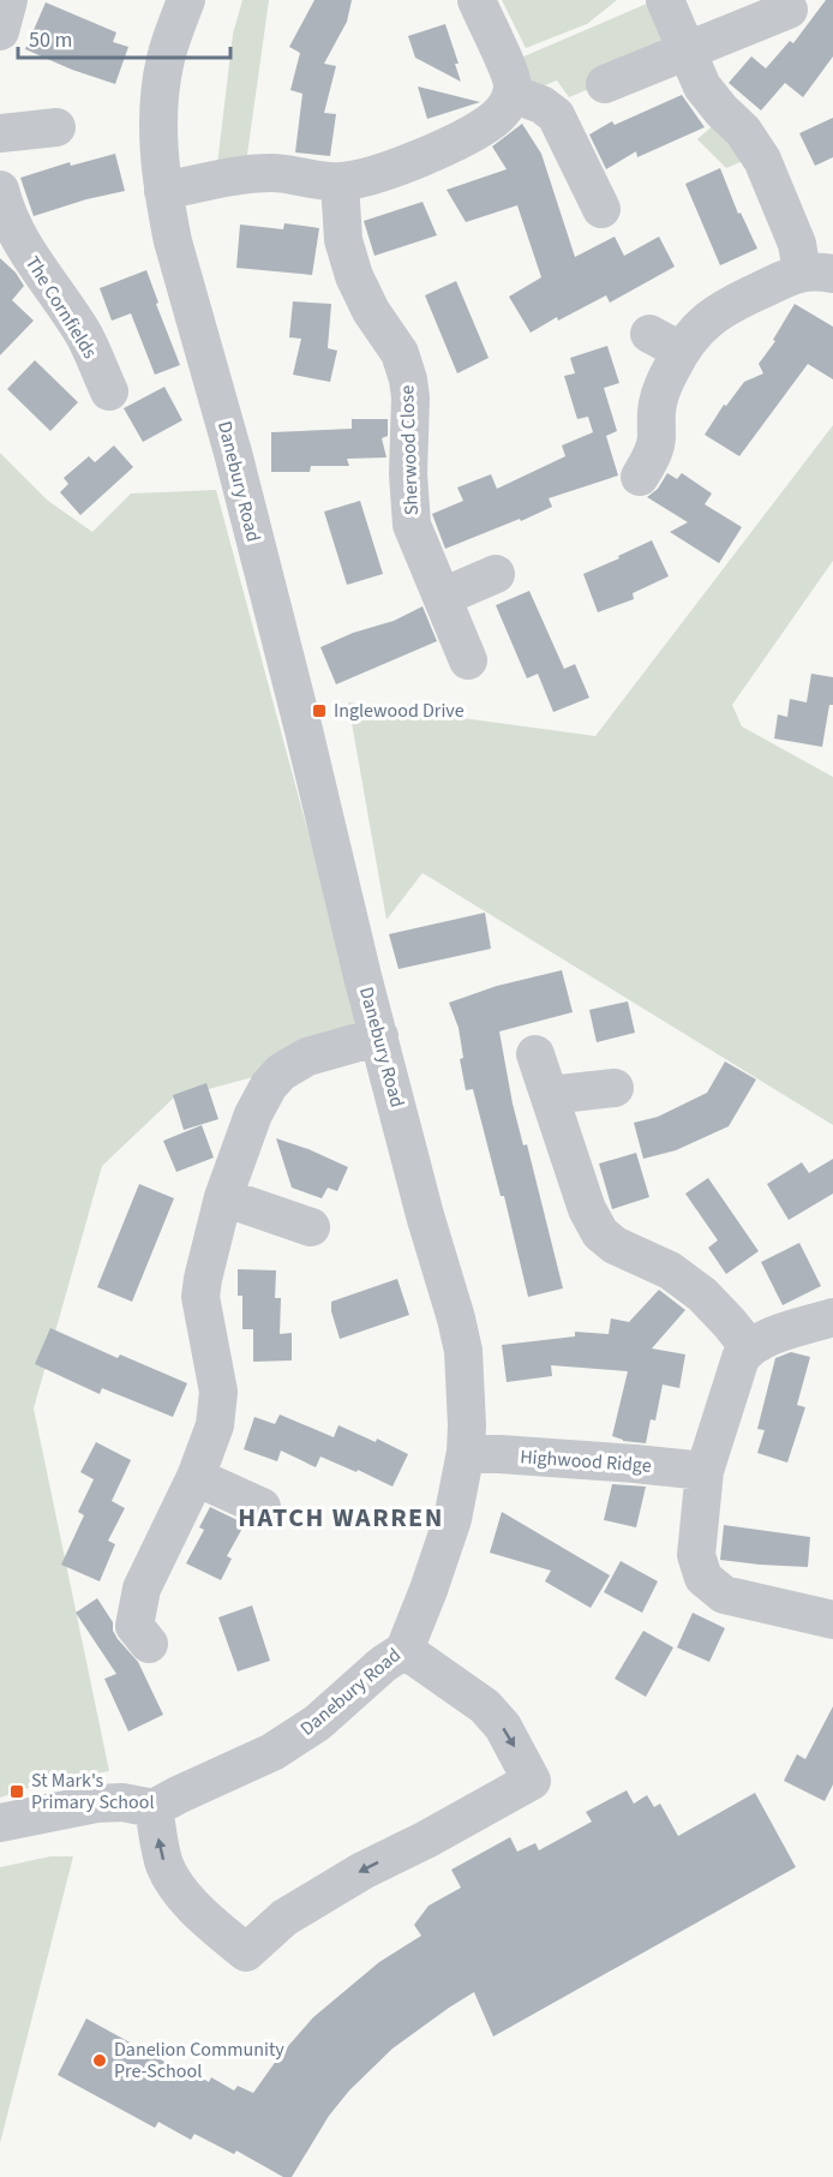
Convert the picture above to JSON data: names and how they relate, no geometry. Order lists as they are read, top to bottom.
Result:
{
  "streets": {
    "street": [
      "The Cornfields",
      "Sherwood Close",
      "Danebury Road",
      "Highwood Ridge"
    ]
  },
  "crossings": [
    ["Danebury Road", "Highwood Ridge"]
  ],
  "districts": ["HATCH WARREN"],
  "places": {
    "transit": ["Inglewood Drive", "St Mark's Primary School"],
    "other": ["Danelion Community Pre-School"]
  },
  "scale_bar": "50 m"
}
